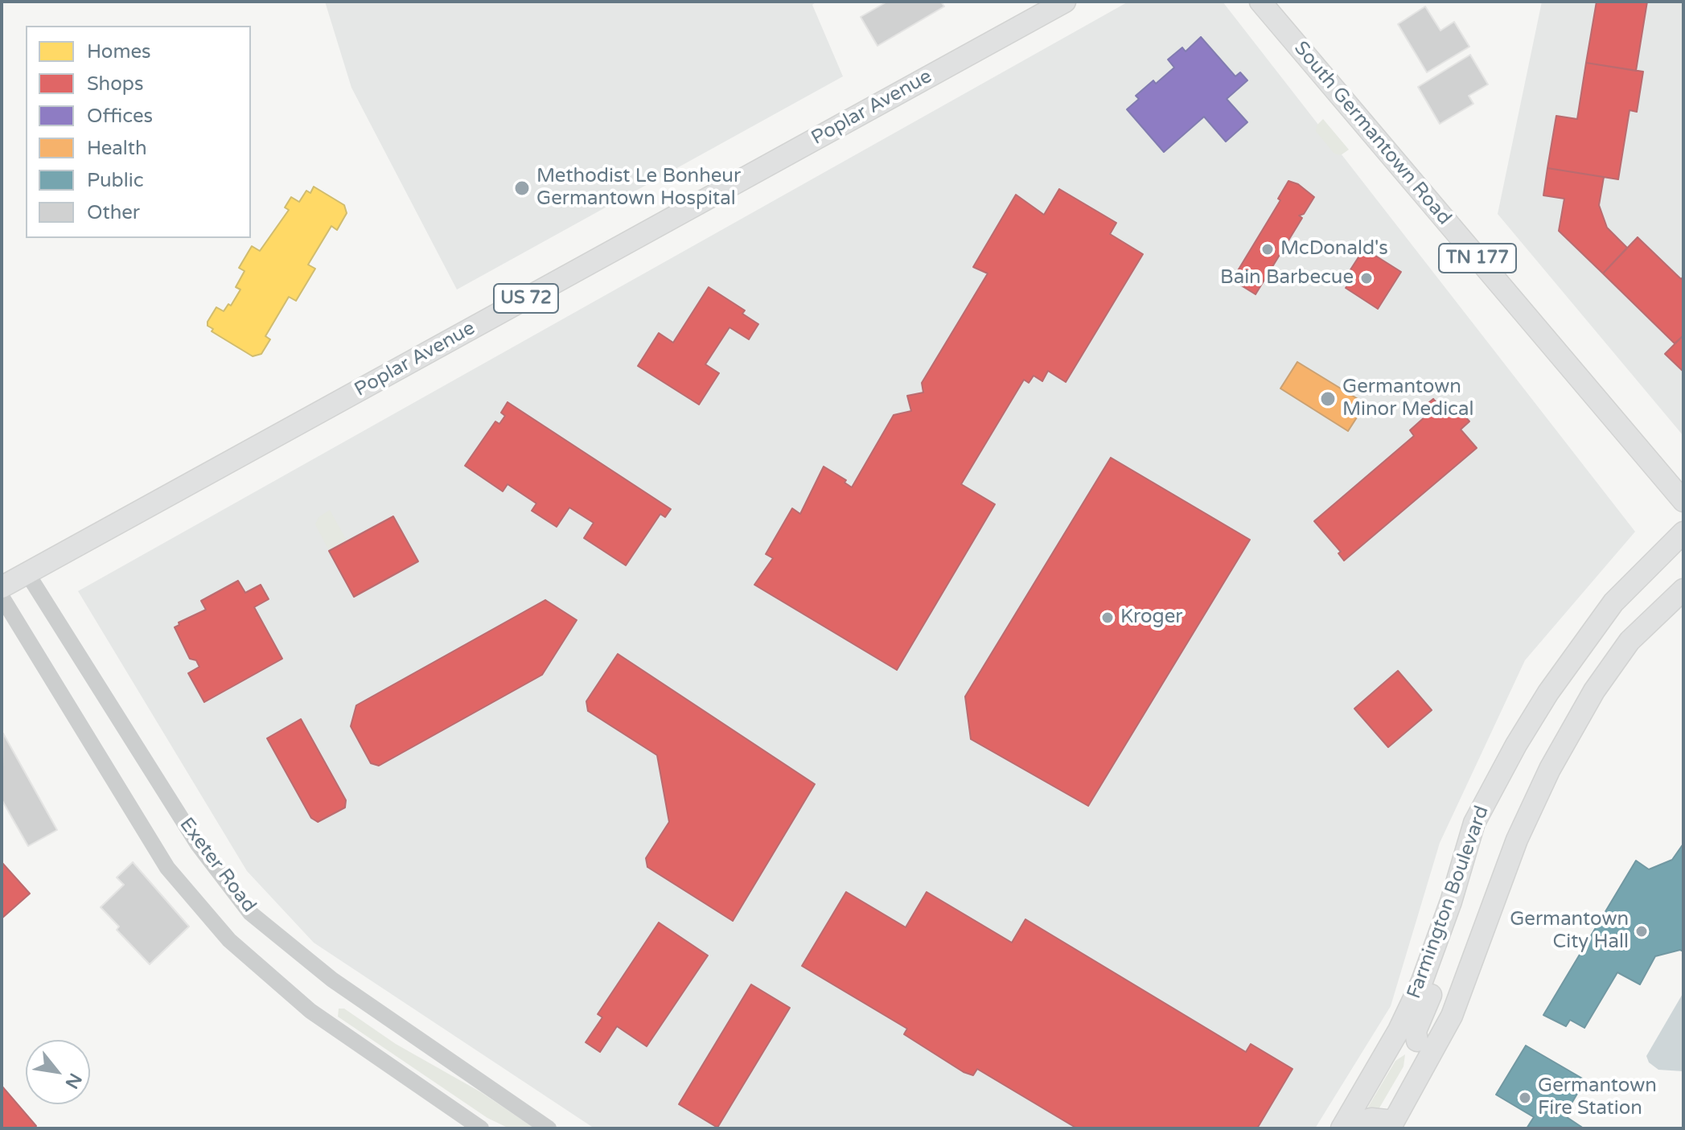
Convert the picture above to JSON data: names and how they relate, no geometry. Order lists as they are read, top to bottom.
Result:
{
  "streets": {
    "main road": [
      "Poplar Avenue",
      "South Germantown Road",
      "TN 177",
      "US 72",
      "Farmington Boulevard"
    ],
    "street": ["Exeter Road"]
  },
  "crossings": [
    ["Poplar Avenue", "Exeter Road"]
  ],
  "places": [
    "Methodist Le Bonheur Germantown Hospital",
    "McDonald's",
    "Bain Barbecue",
    "Germantown Minor Medical",
    "Kroger",
    "Germantown City Hall",
    "Germantown Fire Station"
  ],
  "legend": [
    "Homes",
    "Shops",
    "Offices",
    "Health",
    "Public",
    "Other"
  ],
  "north": "bottom right"
}
